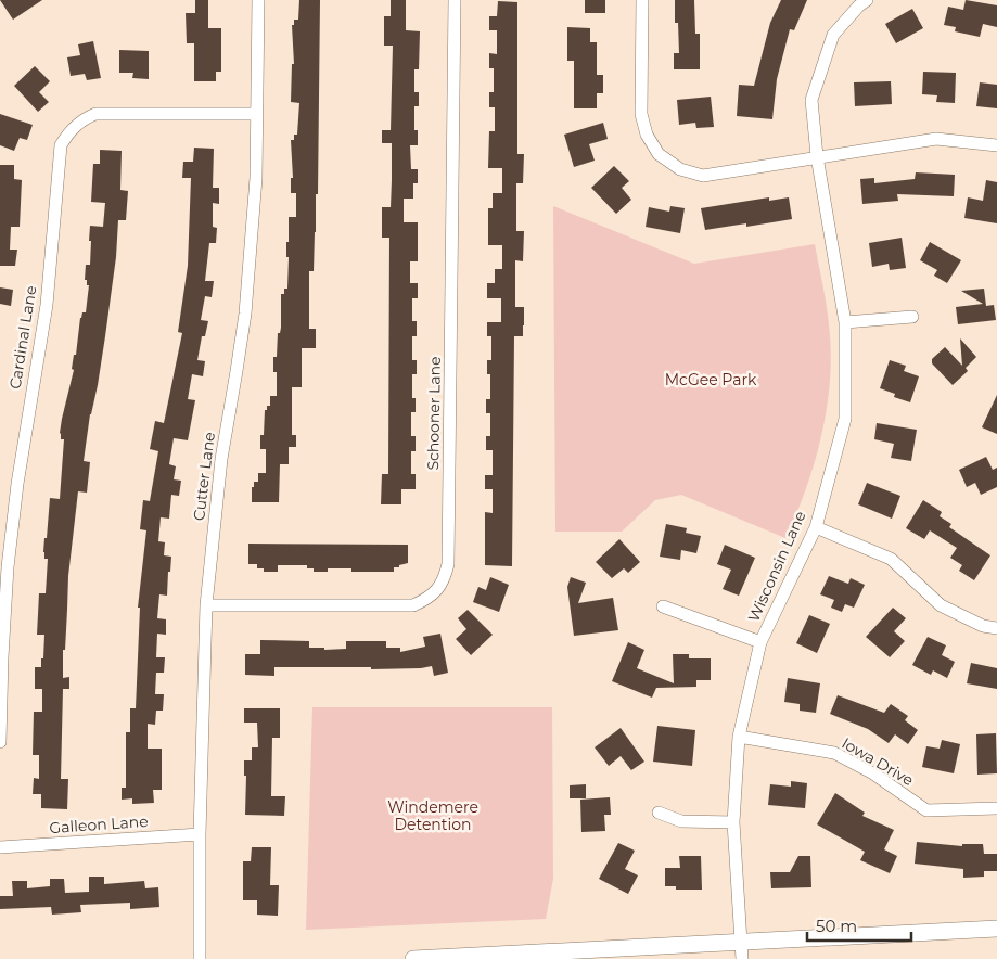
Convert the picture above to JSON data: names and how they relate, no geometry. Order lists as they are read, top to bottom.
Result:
{
  "streets": {
    "street": [
      "Cardinal Lane",
      "Schooner Lane",
      "Cutter Lane",
      "Wisconsin Lane",
      "Iowa Drive",
      "Galleon Lane"
    ]
  },
  "crossings": [
    ["Cardinal Lane", "Cutter Lane"],
    ["Schooner Lane", "Cutter Lane"],
    ["Cutter Lane", "Galleon Lane"],
    ["Wisconsin Lane", "Iowa Drive"]
  ],
  "parks": ["McGee Park", "Windemere Detention"],
  "scale_bar": "50 m"
}
